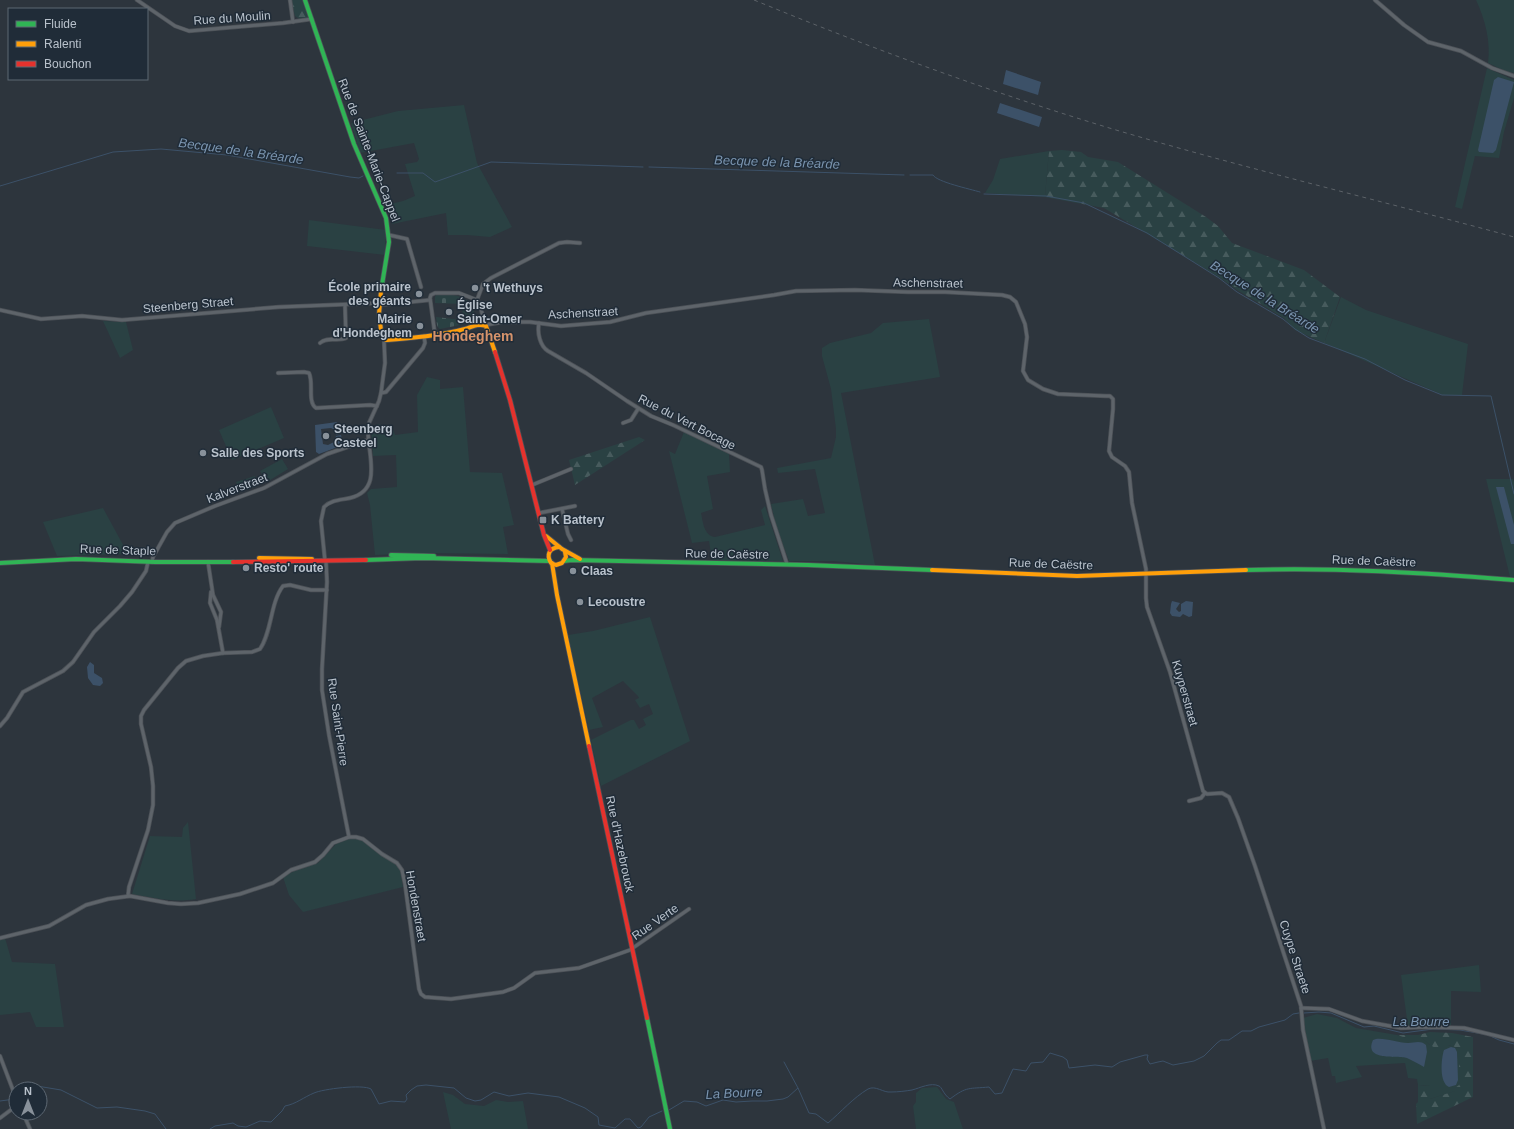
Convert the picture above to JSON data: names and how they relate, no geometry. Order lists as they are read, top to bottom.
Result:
{
  "streets": {
    "main road": [
      "Rue de Sainte-Marie-Cappel",
      "Rue de Staple",
      "Rue de Caëstre",
      "Rue d'Hazebrouck"
    ],
    "street": [
      "Rue du Moulin",
      "Aschenstraet",
      "Steenberg Straet",
      "Rue du Vert Bocage",
      "Kalverstraet",
      "Kuyperstraet",
      "Rue Saint-Pierre",
      "Hondenstraet",
      "Rue Verte",
      "Cuype Straete"
    ]
  },
  "crossings": [
    ["Rue du Moulin", "Rue de Sainte-Marie-Cappel"],
    ["Rue de Sainte-Marie-Cappel", "Steenberg Straet"],
    ["Rue de Sainte-Marie-Cappel", "Rue Saint-Pierre"],
    ["Aschenstraet", "Rue du Vert Bocage"],
    ["Aschenstraet", "Rue de Caëstre"],
    ["Aschenstraet", "Kuyperstraet"],
    ["Rue du Vert Bocage", "Rue de Caëstre"],
    ["Kalverstraet", "Rue de Staple"],
    ["Kalverstraet", "Rue Saint-Pierre"],
    ["Rue de Staple", "Rue de Caëstre"],
    ["Rue de Staple", "Rue Saint-Pierre"],
    ["Rue de Staple", "Rue d'Hazebrouck"],
    ["Rue de Caëstre", "Kuyperstraet"],
    ["Rue de Caëstre", "Rue d'Hazebrouck"],
    ["Kuyperstraet", "Cuype Straete"],
    ["Rue Saint-Pierre", "Hondenstraet"],
    ["Rue d'Hazebrouck", "Hondenstraet"],
    ["Rue d'Hazebrouck", "Rue Verte"],
    ["Hondenstraet", "Rue Verte"]
  ],
  "districts": ["Hondeghem"],
  "water": ["Becque de la Bréarde", "La Bourre"],
  "places": {
    "other": [
      "'t Wethuys",
      "École primaire des géants",
      "Église Saint-Omer",
      "Mairie d'Hondeghem",
      "Steenberg Casteel",
      "Salle des Sports",
      "Resto' route",
      "Claas",
      "Lecoustre"
    ],
    "transit": ["K Battery"]
  },
  "legend": ["Fluide", "Ralenti", "Bouchon"],
  "north": "top"
}
